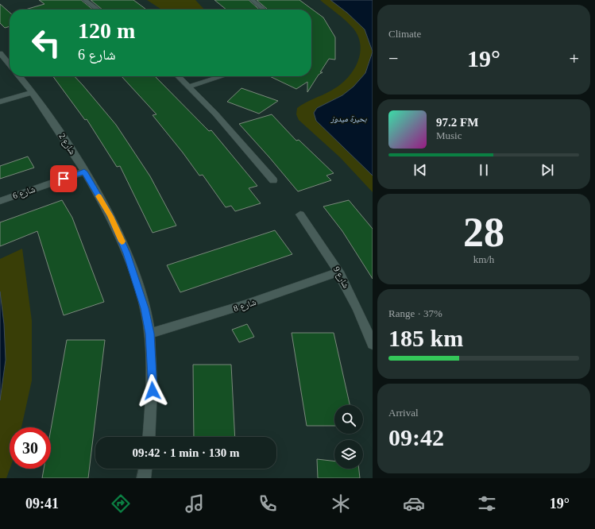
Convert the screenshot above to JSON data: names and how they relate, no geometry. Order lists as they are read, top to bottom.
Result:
{
  "streets": {
    "street": [
      "شارع 2",
      "شارع 6",
      "شارع 9",
      "شارع 8"
    ]
  },
  "crossings": [
    ["شارع 2", "شارع 6"],
    ["شارع 2", "شارع 8"],
    ["شارع 9", "شارع 8"]
  ],
  "water": ["بحيرة ميدوز"],
  "page": {
    "tile": [
      "Climate",
      ["28", "km/h"],
      ["Range · 37%", "185 km"],
      ["Arrival", "09:42"]
    ],
    "turn": ["120 m", "شارع 6"],
    "heat": ["−", "19°", "+"],
    "song": ["97.2 FM", "Music"],
    "limit": "30",
    "trip": "09:42 · 1 min · 130 m",
    "tabs": ["09:41", "19°"]
  }
}
